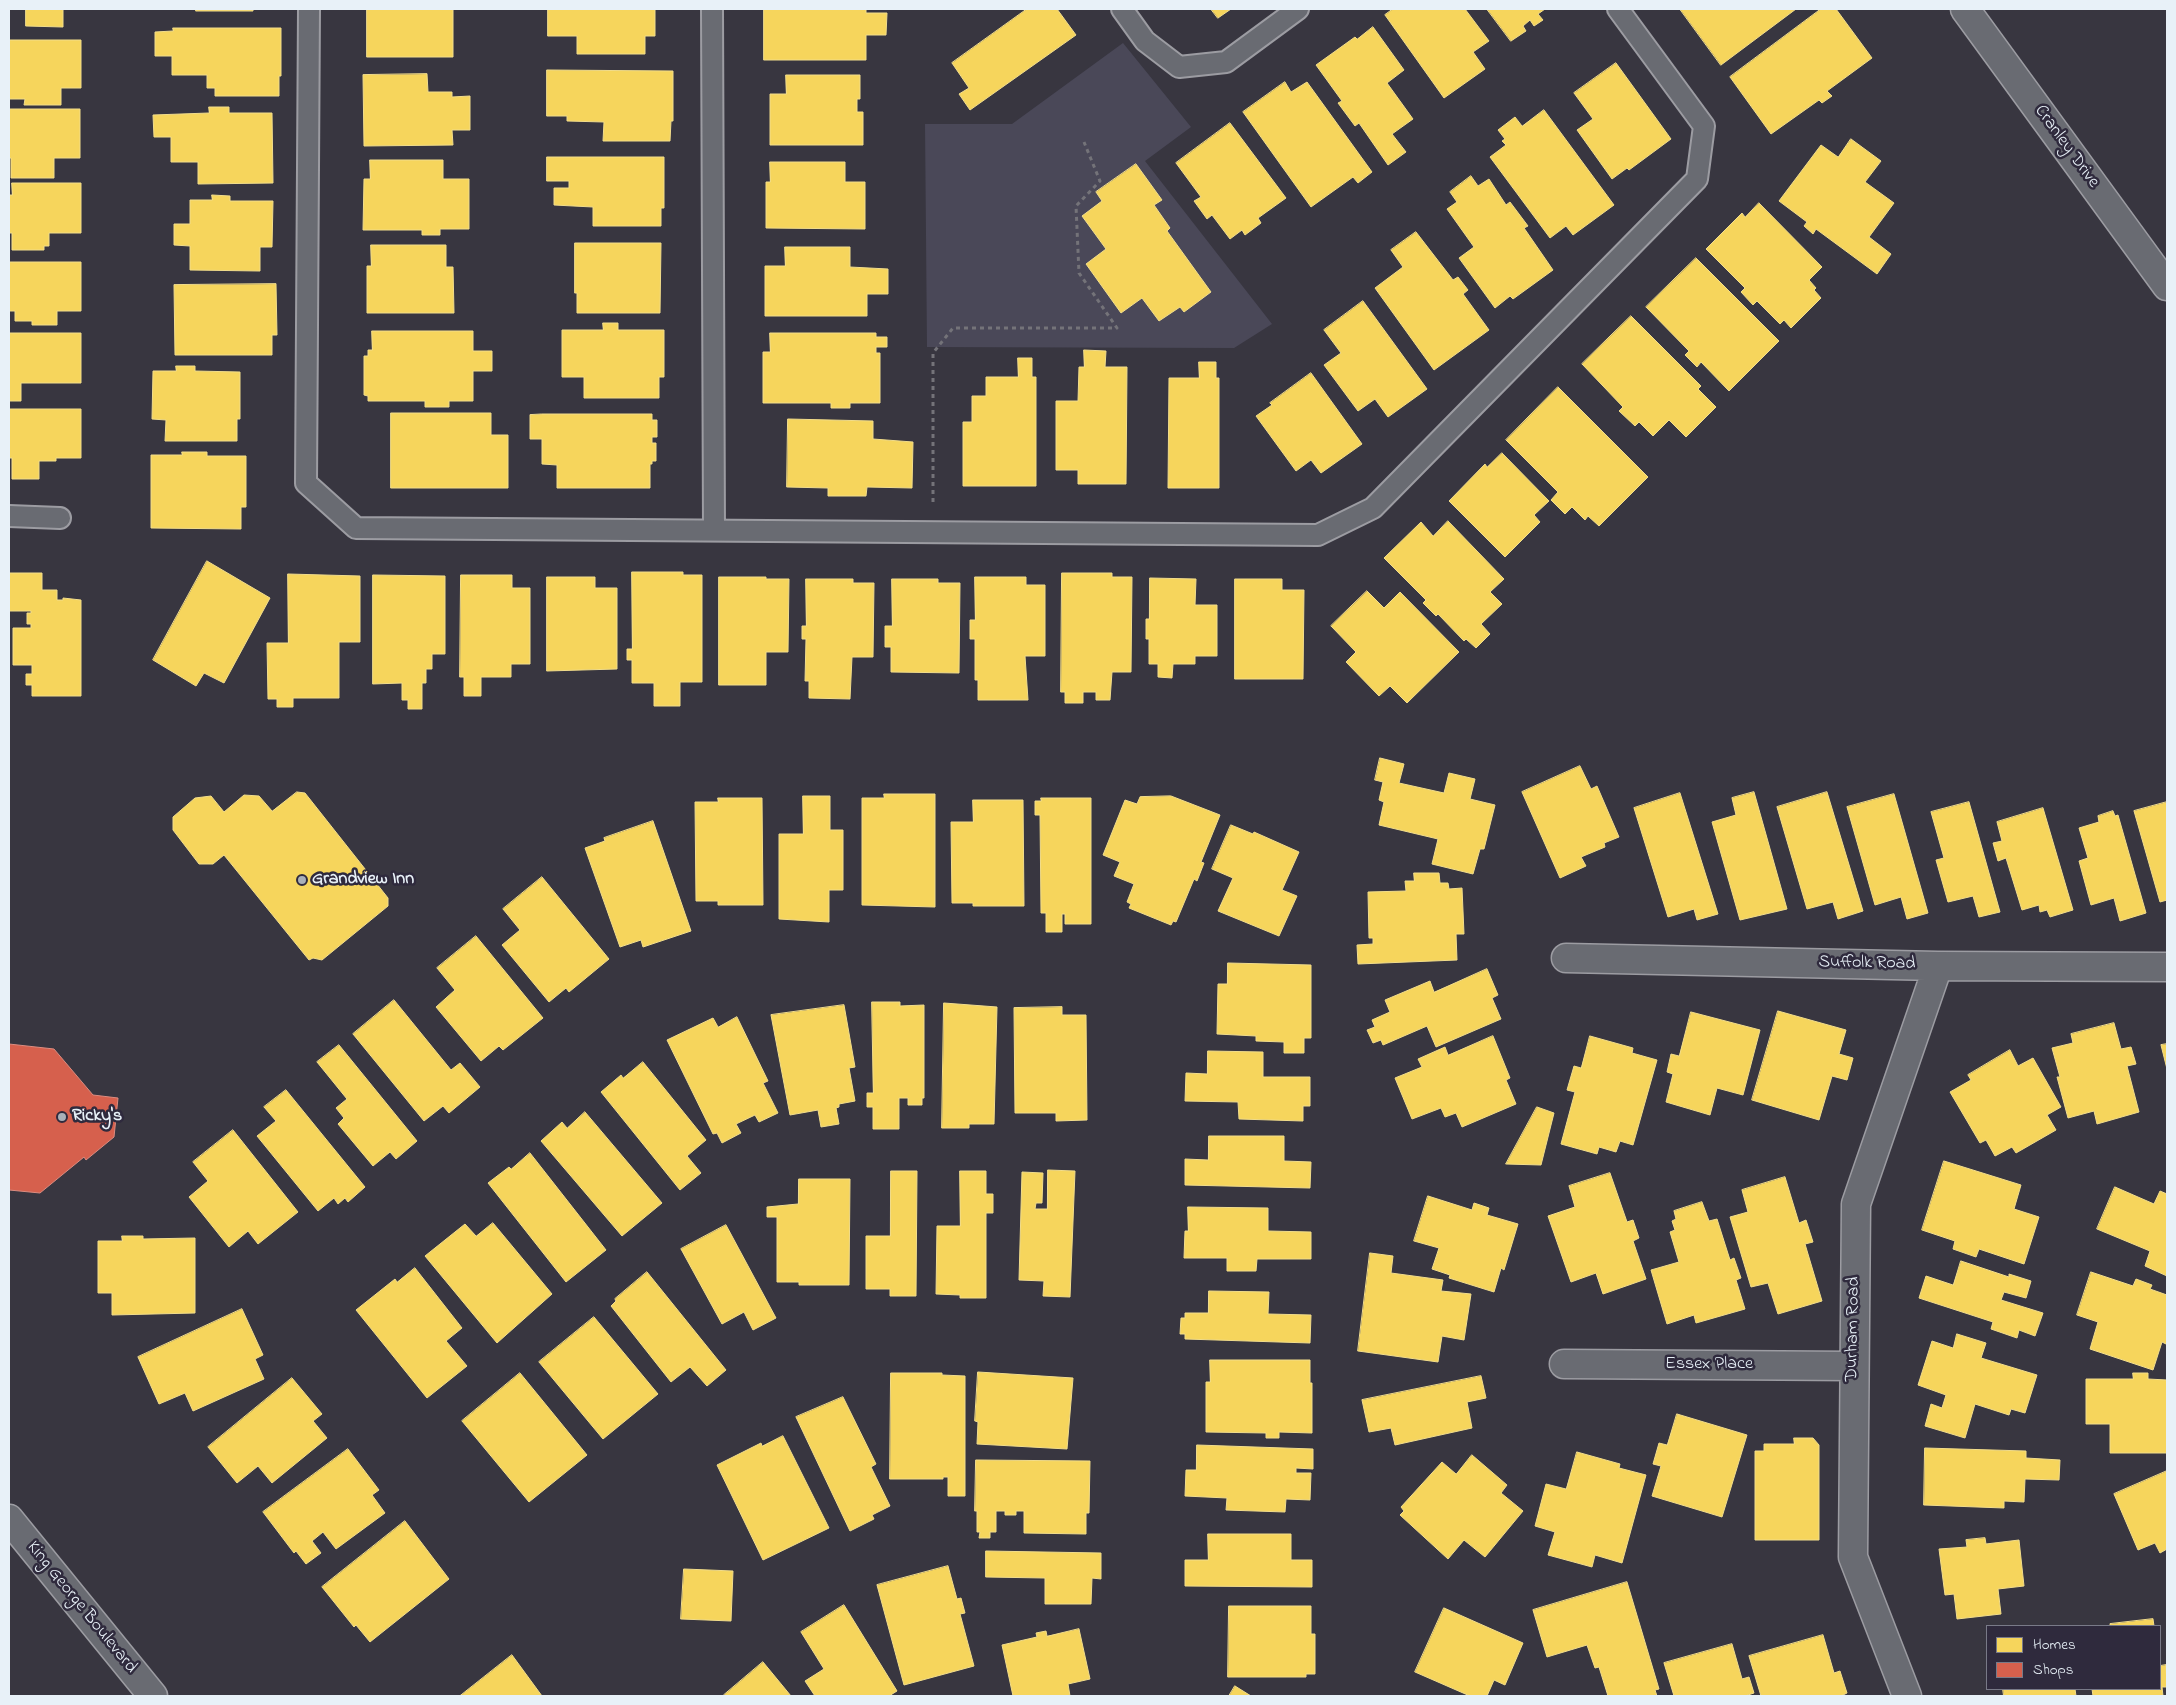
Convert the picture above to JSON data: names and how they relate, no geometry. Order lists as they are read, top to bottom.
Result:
{
  "streets": {
    "street": [
      "Cranley Drive",
      "Suffolk Road",
      "Durham Road",
      "Essex Place",
      "King George Boulevard"
    ]
  },
  "crossings": [
    ["Suffolk Road", "Durham Road"],
    ["Durham Road", "Essex Place"]
  ],
  "places": ["Grandview Inn", "Ricky's"],
  "legend": ["Homes", "Shops"]
}
